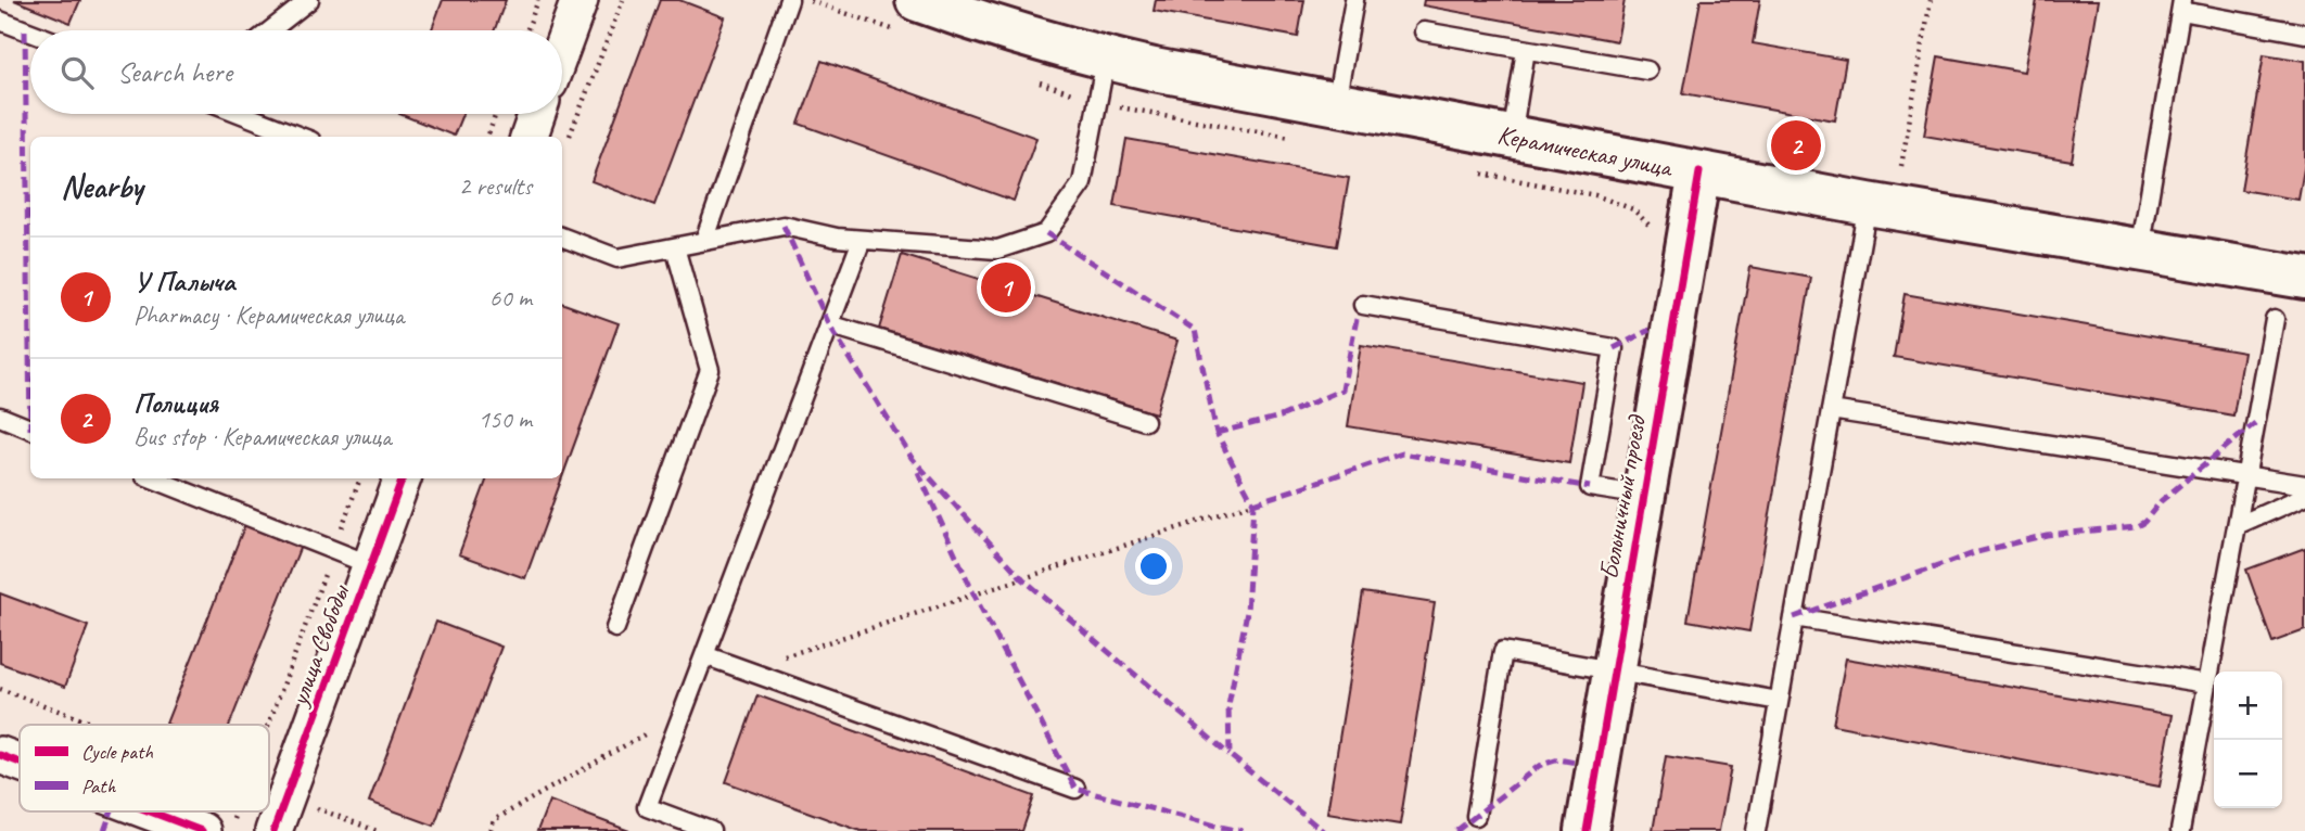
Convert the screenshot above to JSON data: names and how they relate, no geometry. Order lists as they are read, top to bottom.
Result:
{
  "streets": {
    "main road": ["Керамическая улица", "Больничный проезд"],
    "street": ["улица Свободы"]
  },
  "crossings": [
    ["Керамическая улица", "Больничный проезд"]
  ],
  "legend": ["Cycle path", "Path"],
  "page": {
    "search": "Search here",
    "pins": ["2", "1"],
    "heading": ["Nearby", "2 results"],
    "list": [
      {
        "mark": "1",
        "name": "У Палыча",
        "note": "Pharmacy · Керамическая улица",
        "value": "60 m"
      },
      {
        "mark": "2",
        "name": "Полиция",
        "note": "Bus stop · Керамическая улица",
        "value": "150 m"
      }
    ],
    "map_buttons": ["+", "−"]
  }
}
